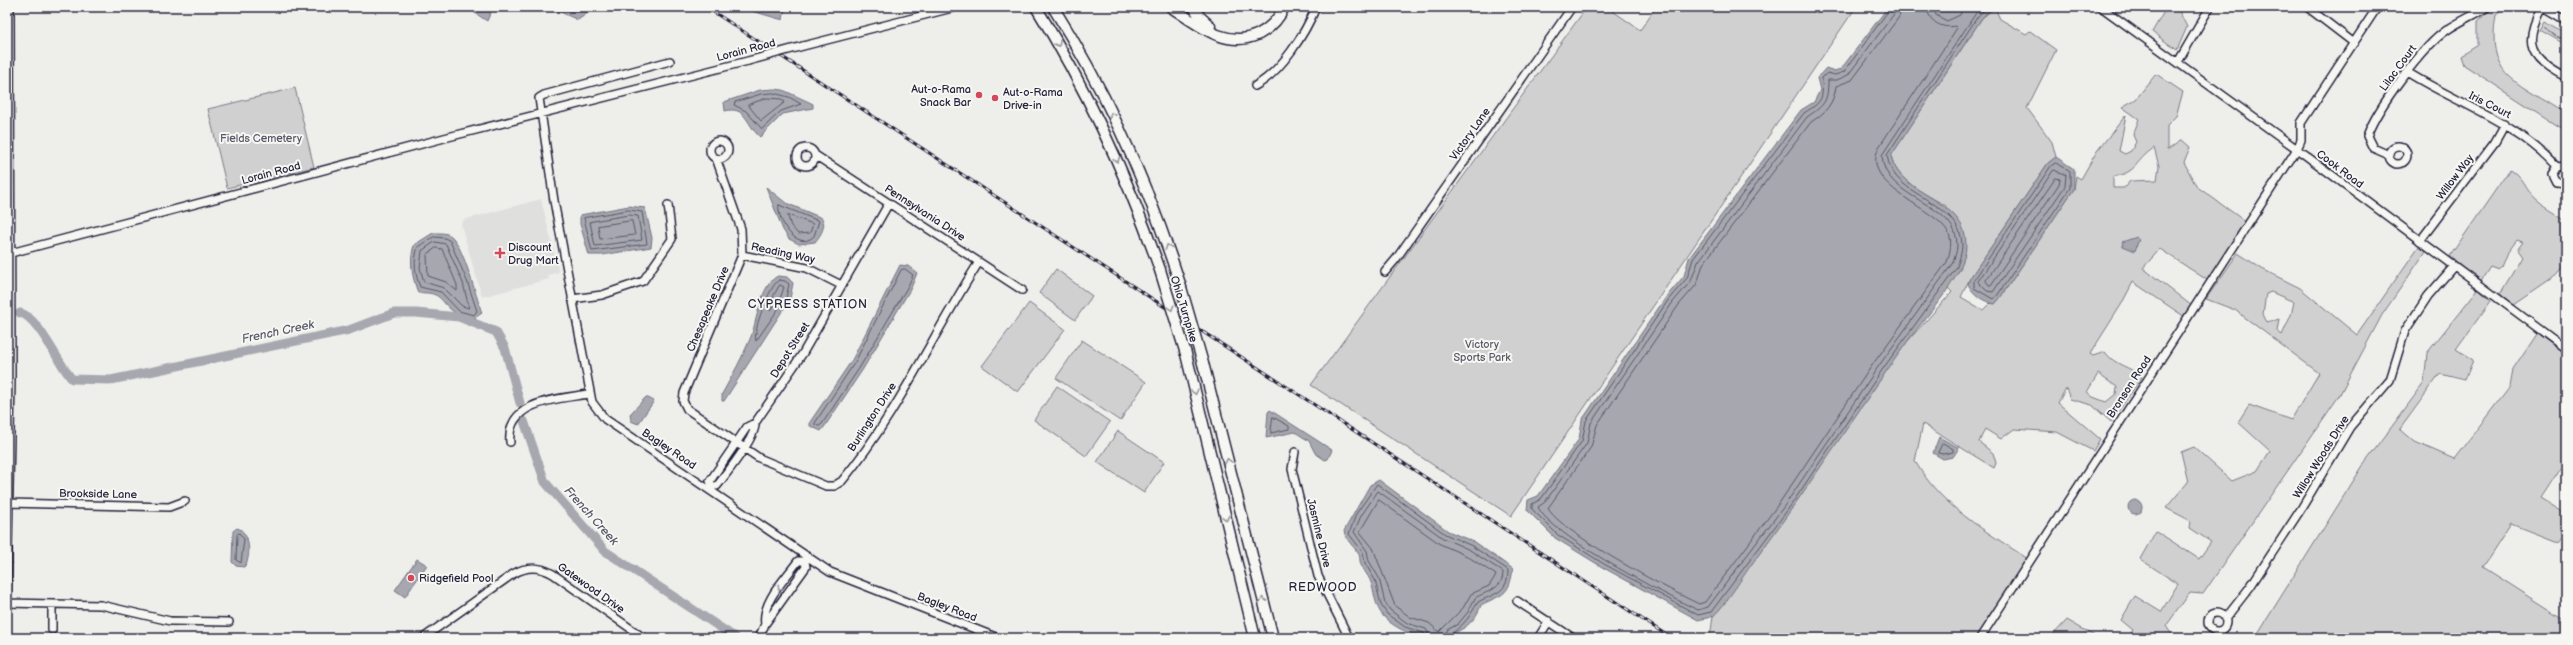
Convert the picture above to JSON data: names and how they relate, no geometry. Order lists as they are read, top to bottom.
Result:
{
  "streets": {
    "highway": ["Ohio Turnpike"],
    "street": [
      "Lorain Road",
      "Lilac Court",
      "Iris Court",
      "Victory Lane",
      "Cook Road",
      "Willow Way",
      "Pennsylvania Drive",
      "Reading Way",
      "Chesapeake Drive",
      "Depot Street",
      "Bronson Road",
      "Burlington Drive",
      "Bagley Road",
      "Willow Woods Drive",
      "Brookside Lane",
      "Jasmine Drive",
      "Gatewood Drive"
    ]
  },
  "crossings": [
    ["Lorain Road", "Bagley Road"],
    ["Lilac Court", "Iris Court"],
    ["Iris Court", "Willow Way"],
    ["Cook Road", "Willow Way"],
    ["Cook Road", "Bronson Road"],
    ["Cook Road", "Willow Woods Drive"],
    ["Pennsylvania Drive", "Depot Street"],
    ["Pennsylvania Drive", "Burlington Drive"],
    ["Reading Way", "Chesapeake Drive"],
    ["Reading Way", "Depot Street"],
    ["Chesapeake Drive", "Depot Street"],
    ["Chesapeake Drive", "Burlington Drive"],
    ["Depot Street", "Burlington Drive"],
    ["Depot Street", "Bagley Road"]
  ],
  "districts": ["CYPRESS STATION", "REDWOOD"],
  "water": ["French Creek"],
  "parks": ["Fields Cemetery", "Victory Sports Park"],
  "places": {
    "other": ["Aut-o-Rama Snack Bar", "Aut-o-Rama Drive-in", "Ridgefield Pool"],
    "health": ["Discount Drug Mart"]
  }
}
